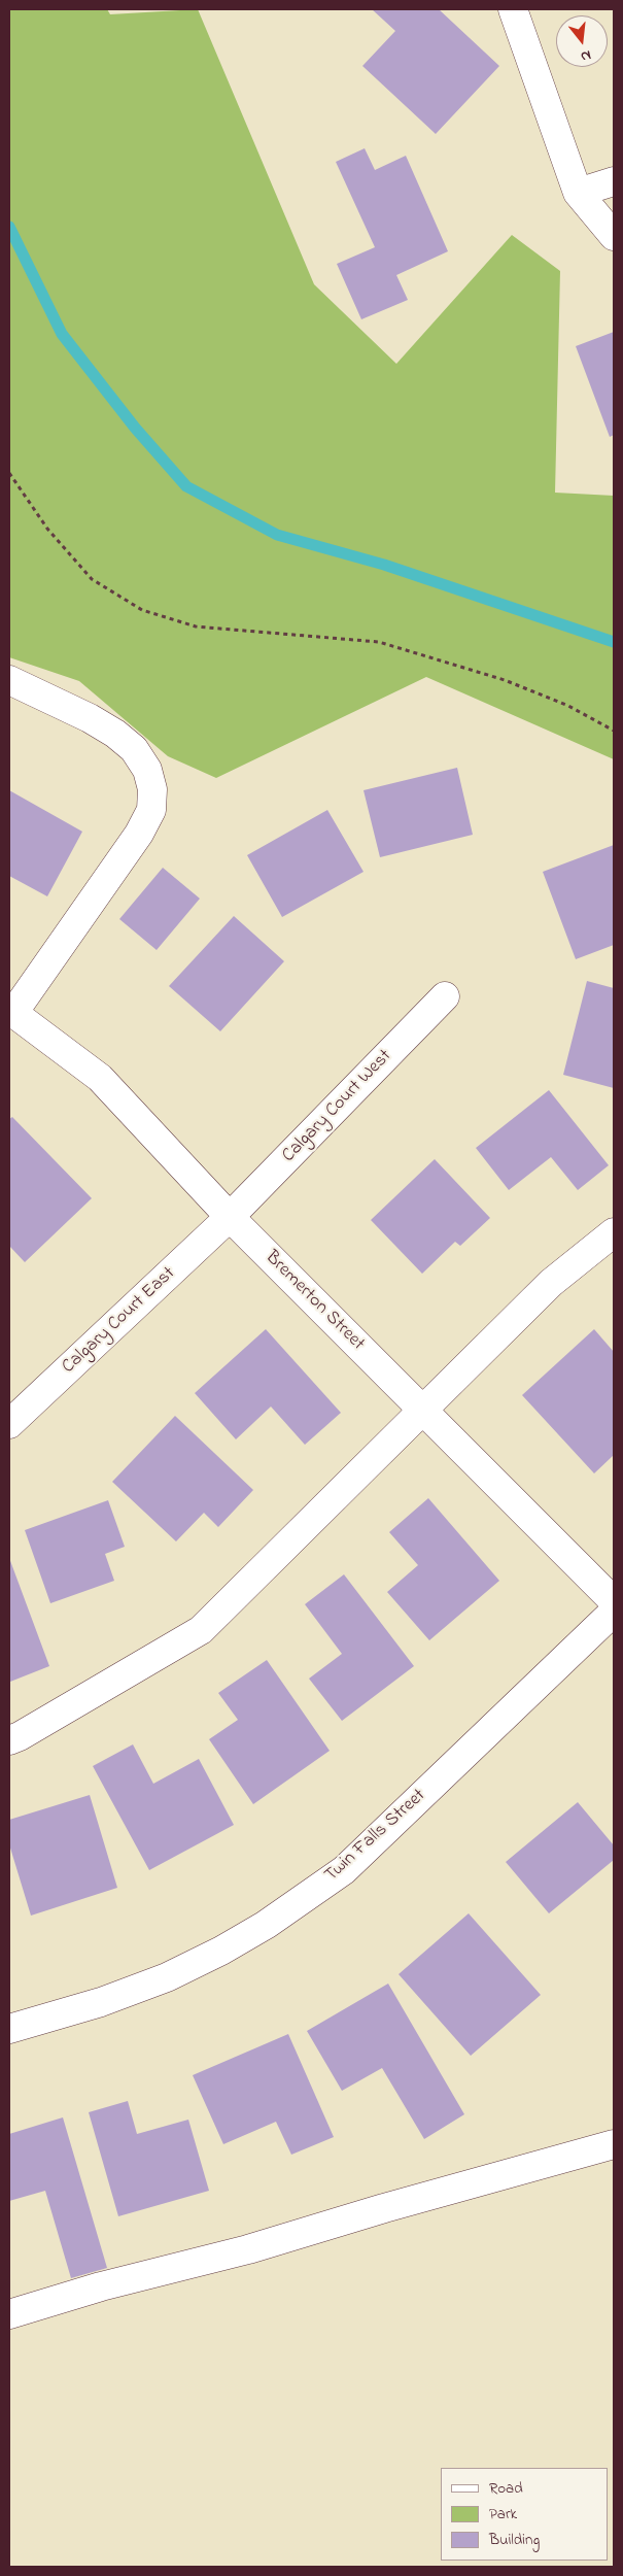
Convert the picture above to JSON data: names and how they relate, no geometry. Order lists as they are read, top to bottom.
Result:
{
  "streets": {
    "street": [
      "Calgary Court West",
      "Bremerton Street",
      "Calgary Court East",
      "Twin Falls Street"
    ]
  },
  "crossings": [
    ["Calgary Court West", "Bremerton Street"],
    ["Calgary Court West", "Calgary Court East"],
    ["Bremerton Street", "Calgary Court East"]
  ],
  "legend": ["Road", "Park", "Building"],
  "north": "bottom"
}
